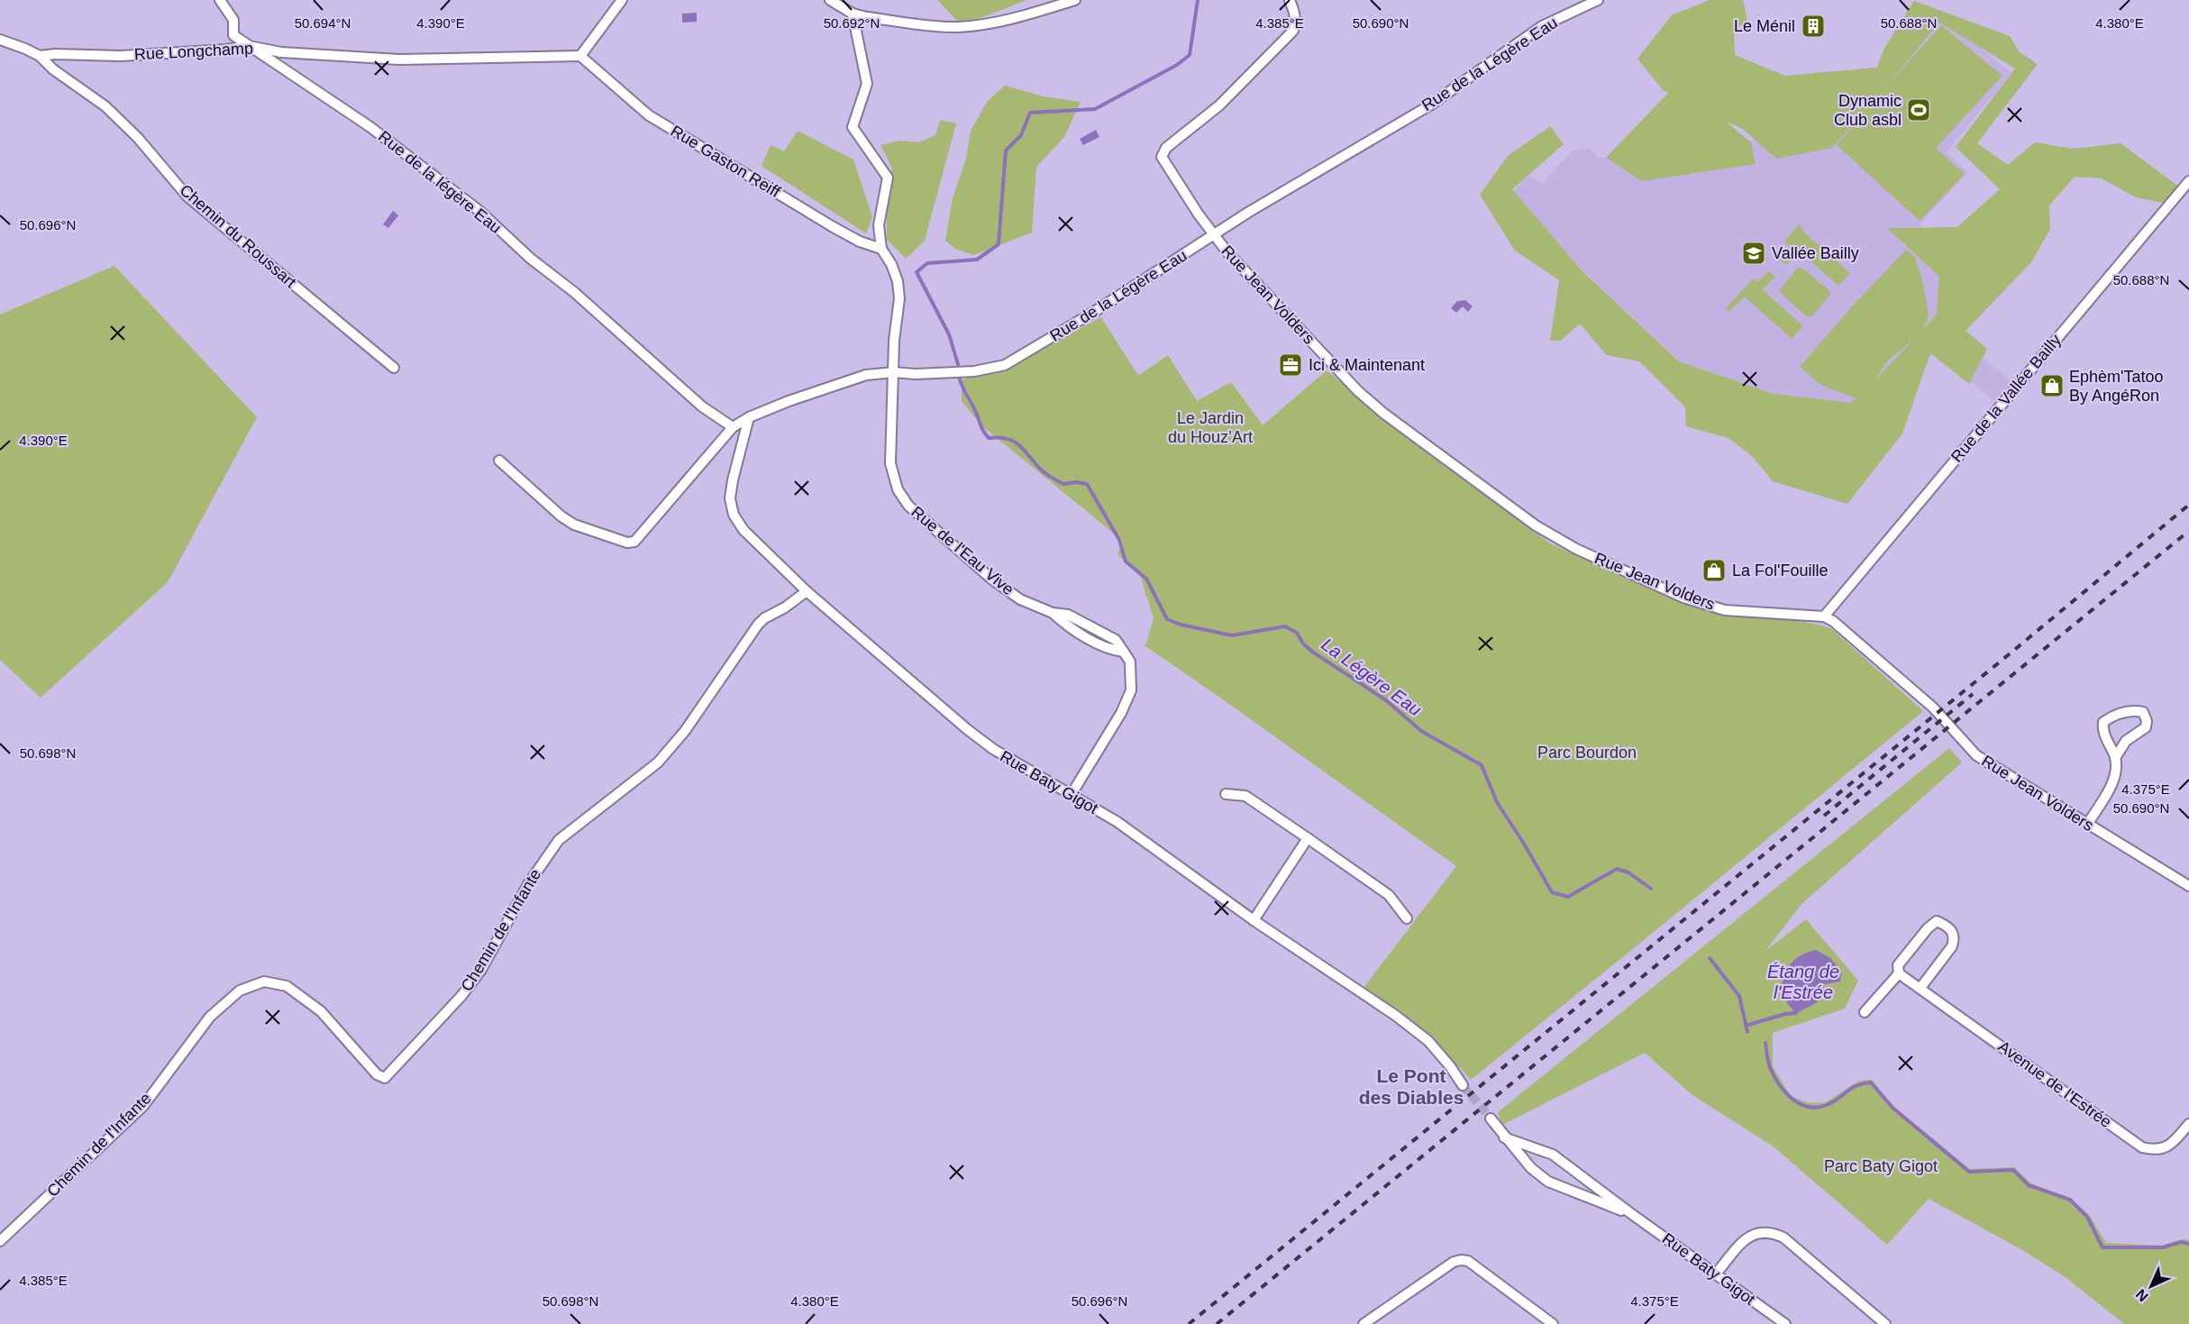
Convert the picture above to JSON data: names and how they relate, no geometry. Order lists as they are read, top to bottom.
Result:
{
  "streets": {
    "street": [
      "Rue Longchamp",
      "Rue de la Légère Eau",
      "Rue Gaston Reiff",
      "Rue de la légère Eau",
      "Chemin du Roussart",
      "Rue Jean Volders",
      "Rue de la Vallée Bailly",
      "Rue de l'Eau Vive",
      "Rue Baty Gigot",
      "Chemin de l'Infante",
      "Avenue de l'Estrée"
    ]
  },
  "crossings": [
    ["Rue Longchamp", "Rue Gaston Reiff"],
    ["Rue Longchamp", "Rue de la légère Eau"],
    ["Rue Longchamp", "Chemin du Roussart"],
    ["Rue de la Légère Eau", "Rue de la légère Eau"],
    ["Rue de la Légère Eau", "Rue Jean Volders"],
    ["Rue de la Légère Eau", "Rue de l'Eau Vive"],
    ["Rue de la Légère Eau", "Rue Baty Gigot"],
    ["Rue Gaston Reiff", "Rue de l'Eau Vive"],
    ["Rue Jean Volders", "Rue de la Vallée Bailly"],
    ["Rue de l'Eau Vive", "Rue Baty Gigot"],
    ["Rue Baty Gigot", "Chemin de l'Infante"]
  ],
  "districts": ["Le Pont des Diables"],
  "water": ["La Légère Eau", "Étang de l'Estrée"],
  "parks": ["Le Jardin du Houz’Art", "Parc Bourdon", "Parc Baty Gigot"],
  "places": {
    "building": ["Le Ménil"],
    "sports": ["Dynamic Club asbl"],
    "school or university": ["Vallée Bailly"],
    "office": ["Ici & Maintenant"],
    "shop": ["Ephèm'Tatoo By AngéRon", "La Fol'Fouille"]
  },
  "north": "bottom left",
  "coordinates": [
    "50.694°N",
    "4.390°E",
    "50.692°N",
    "4.385°E",
    "50.690°N",
    "50.688°N",
    "4.380°E",
    "50.696°N",
    "50.698°N",
    "4.375°E"
  ]
}
